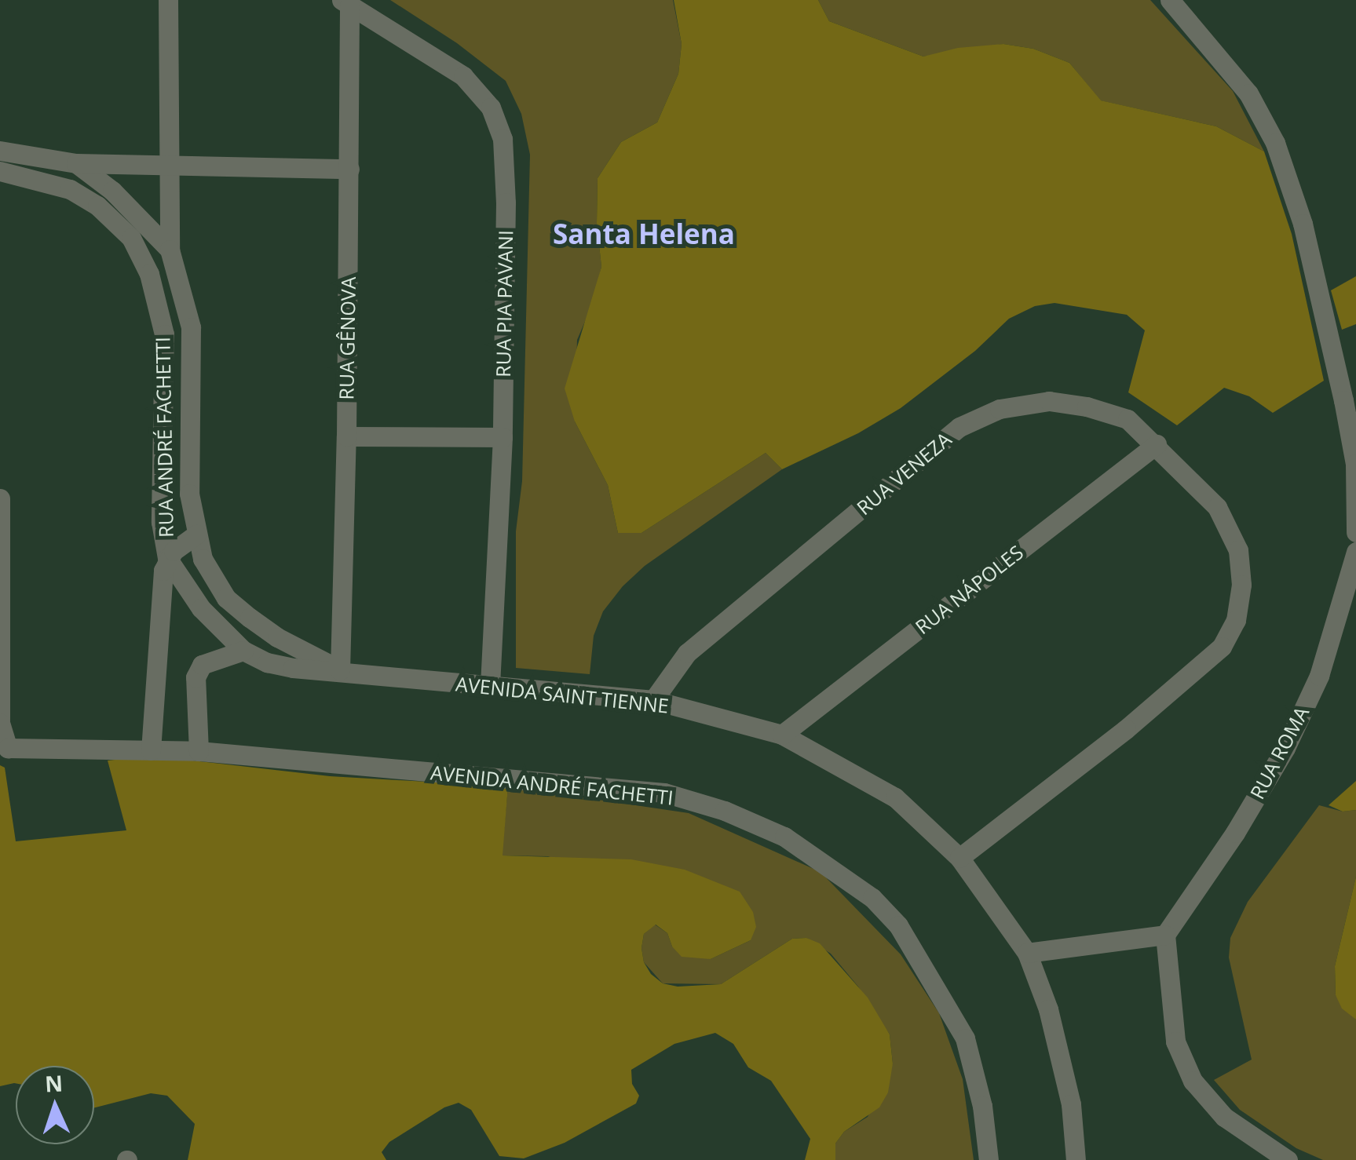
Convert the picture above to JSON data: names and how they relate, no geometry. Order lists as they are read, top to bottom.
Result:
{
  "streets": {
    "street": [
      "RUA PIA PAVANI",
      "RUA GÊNOVA",
      "RUA ANDRÉ FACHETTI",
      "RUA VENEZA",
      "RUA NÁPOLES",
      "AVENIDA SAINT TIENNE",
      "RUA ROMA",
      "AVENIDA ANDRÉ FACHETTI"
    ]
  },
  "crossings": [
    ["RUA PIA PAVANI", "RUA GÊNOVA"],
    ["RUA PIA PAVANI", "AVENIDA SAINT TIENNE"],
    ["RUA GÊNOVA", "AVENIDA SAINT TIENNE"],
    ["RUA ANDRÉ FACHETTI", "AVENIDA SAINT TIENNE"],
    ["RUA VENEZA", "RUA NÁPOLES"],
    ["RUA VENEZA", "AVENIDA SAINT TIENNE"],
    ["RUA NÁPOLES", "AVENIDA SAINT TIENNE"]
  ],
  "districts": ["Santa Helena"],
  "north": "top"
}
